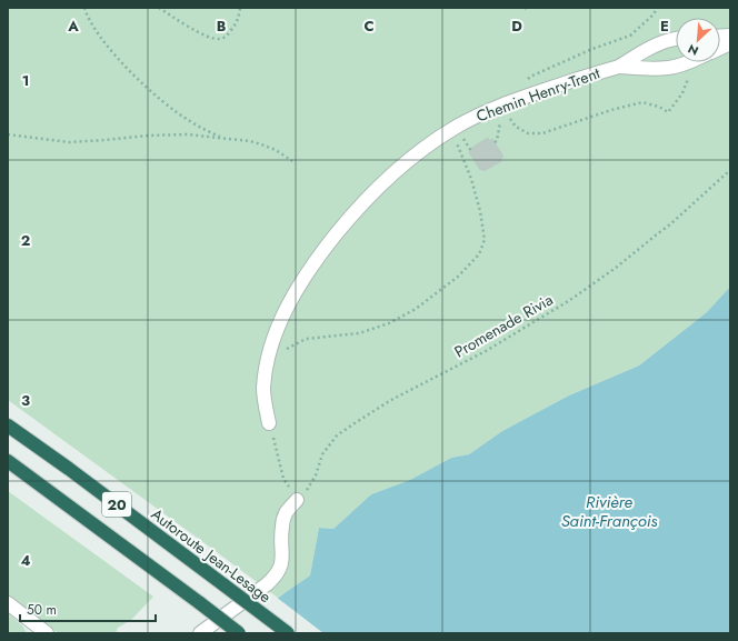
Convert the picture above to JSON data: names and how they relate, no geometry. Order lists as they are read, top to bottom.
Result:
{
  "streets": {
    "highway": ["20", "Autoroute Jean-Lesage"],
    "lane": ["Chemin Henry-Trent"],
    "path": ["Promenade Rivia"]
  },
  "water": ["Rivière Saint-François"],
  "scale_bar": "50 m",
  "north": "bottom left",
  "grid": {
    "columns": [
      "A",
      "B",
      "C",
      "D",
      "E"
    ],
    "rows": [
      "1",
      "2",
      "3",
      "4"
    ]
  }
}
